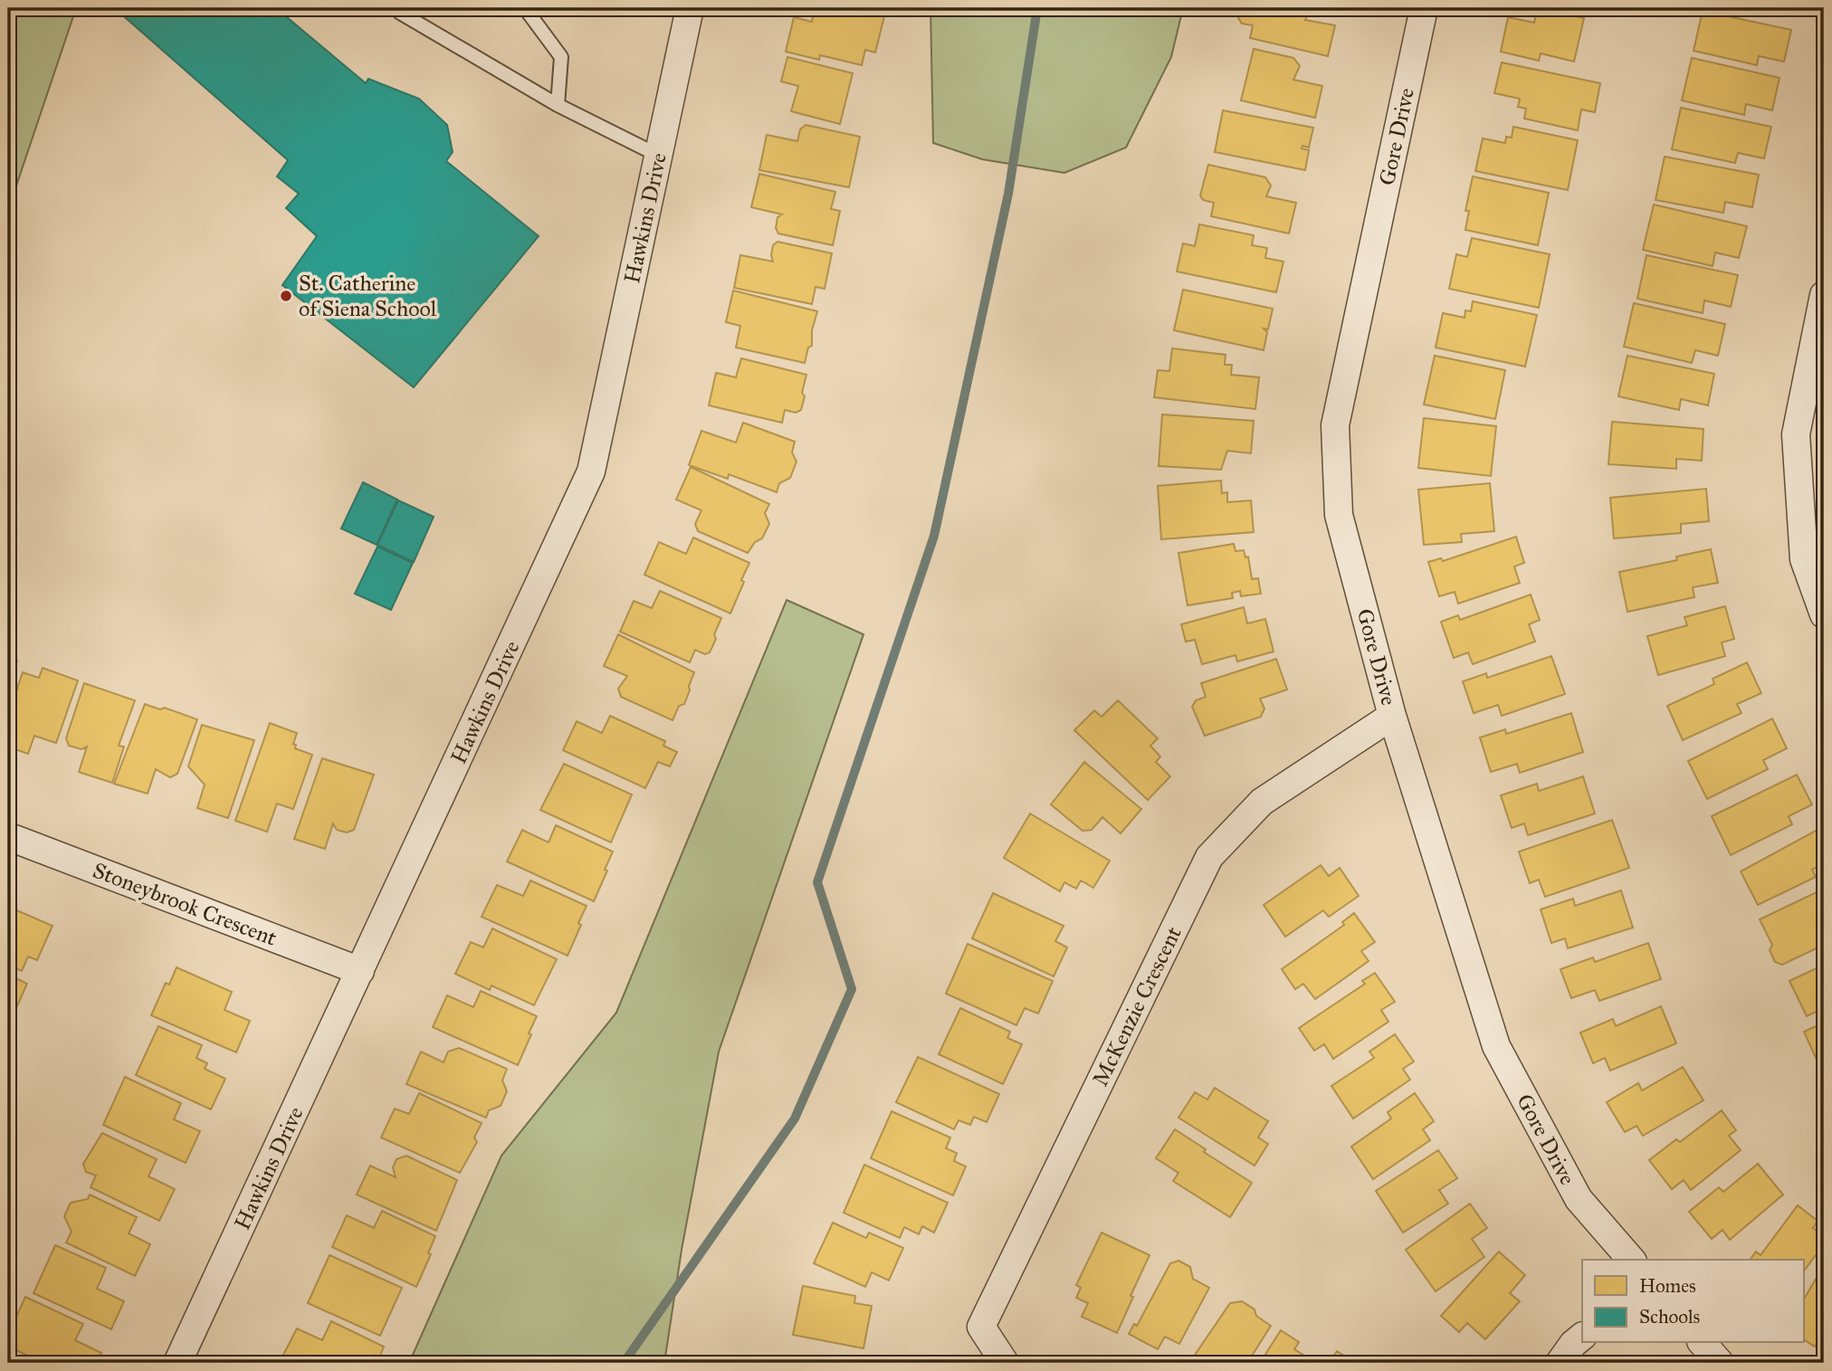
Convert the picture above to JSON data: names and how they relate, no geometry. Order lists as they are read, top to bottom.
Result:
{
  "streets": {
    "street": [
      "Gore Drive",
      "Hawkins Drive",
      "Stoneybrook Crescent",
      "McKenzie Crescent"
    ]
  },
  "crossings": [
    ["Gore Drive", "McKenzie Crescent"],
    ["Hawkins Drive", "Stoneybrook Crescent"]
  ],
  "places": ["St. Catherine of Siena School"],
  "legend": ["Homes", "Schools"]
}
